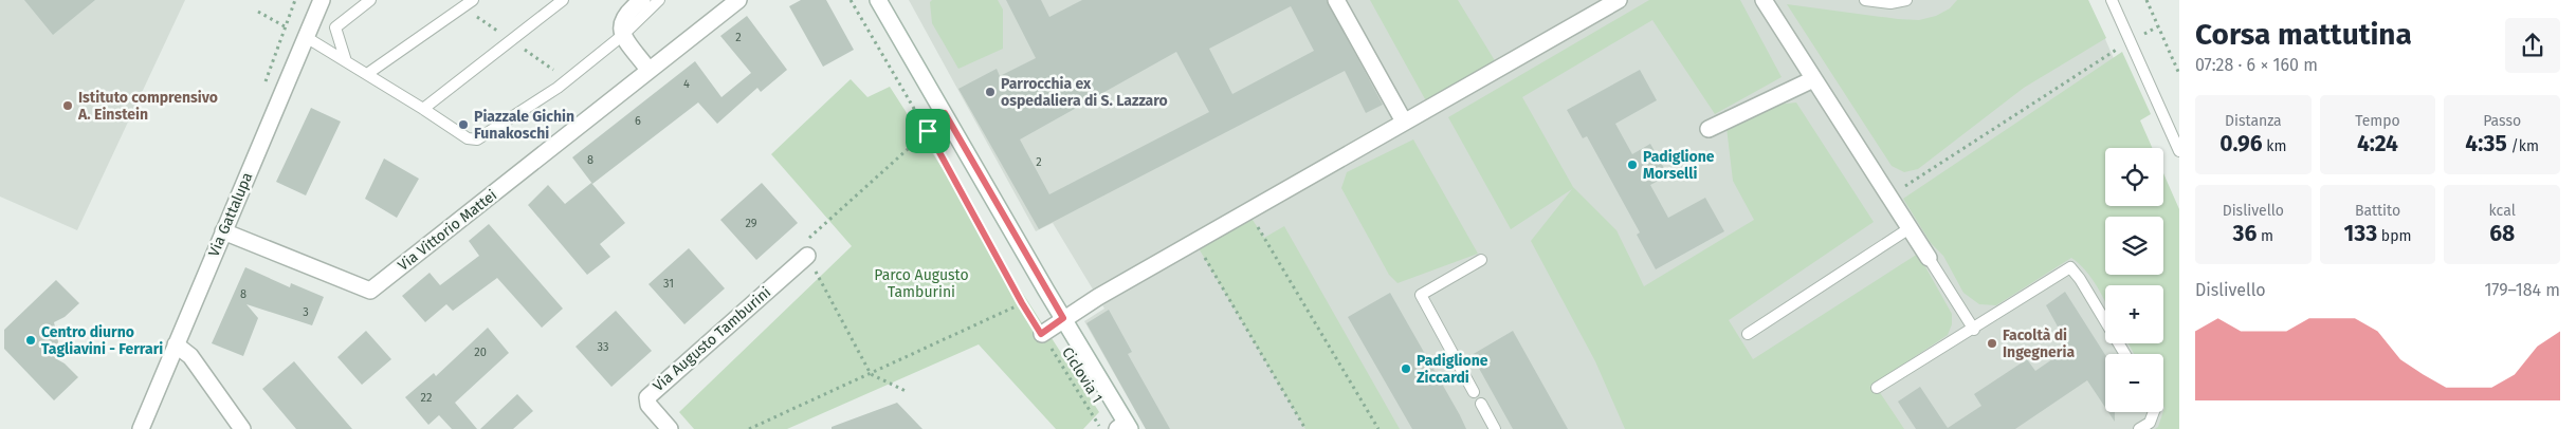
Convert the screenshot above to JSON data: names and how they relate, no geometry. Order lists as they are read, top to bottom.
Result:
{
  "streets": {
    "street": ["Via Gattalupa", "Via Vittorio Mattei", "Via Augusto Tamburini"],
    "path": ["Ciclovia 1"]
  },
  "crossings": [
    ["Via Gattalupa", "Via Vittorio Mattei"]
  ],
  "parks": ["Parco Augusto Tamburini"],
  "places": [
    "Parrocchia ex ospedaliera di S. Lazzaro",
    "Istituto comprensivo A. Einstein",
    "Piazzale Gichin Funakoschi",
    "Padiglione Morselli",
    "Centro diurno Tagliavini - Ferrari",
    "Facoltà di Ingegneria",
    "Padiglione Ziccardi"
  ],
  "house_numbers": [
    "2",
    "4",
    "6",
    "8",
    "2",
    "29",
    "31",
    "8",
    "3",
    "33",
    "20",
    "22"
  ],
  "page": {
    "heading": ["Corsa mattutina", "07:28 · 6 × 160 m"],
    "stats": [
      ["Distanza", "0.96 km"],
      ["Tempo", "4:24"],
      ["Passo", "4:35 /km"],
      ["Dislivello", "36 m"],
      ["Battito", "133 bpm"],
      ["kcal", "68"]
    ],
    "map_buttons": ["+", "−"],
    "chart": ["Dislivello", "179–184 m"]
  }
}
